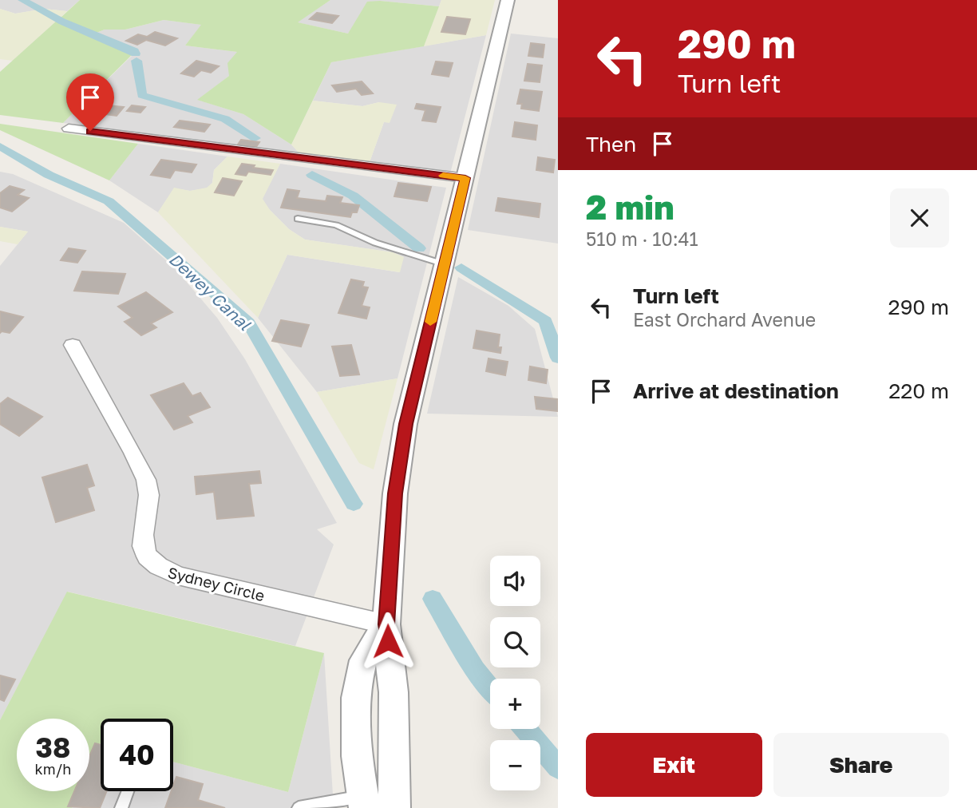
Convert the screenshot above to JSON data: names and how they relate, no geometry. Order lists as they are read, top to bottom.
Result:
{
  "streets": {
    "street": ["Sydney Circle"]
  },
  "water": ["Dewey Canal"],
  "page": {
    "turn": ["290 m", "Turn left"],
    "then": "Then",
    "heading": ["2 min", "510 m · 10:41"],
    "list": [
      {
        "name": "Turn left",
        "note": "East Orchard Avenue",
        "value": "290 m"
      },
      {
        "name": "Arrive at destination",
        "value": "220 m"
      }
    ],
    "map_buttons": ["+", "−"],
    "speed": "38 km/h",
    "limit": "40",
    "buttons": ["Exit", "Share"]
  }
}
